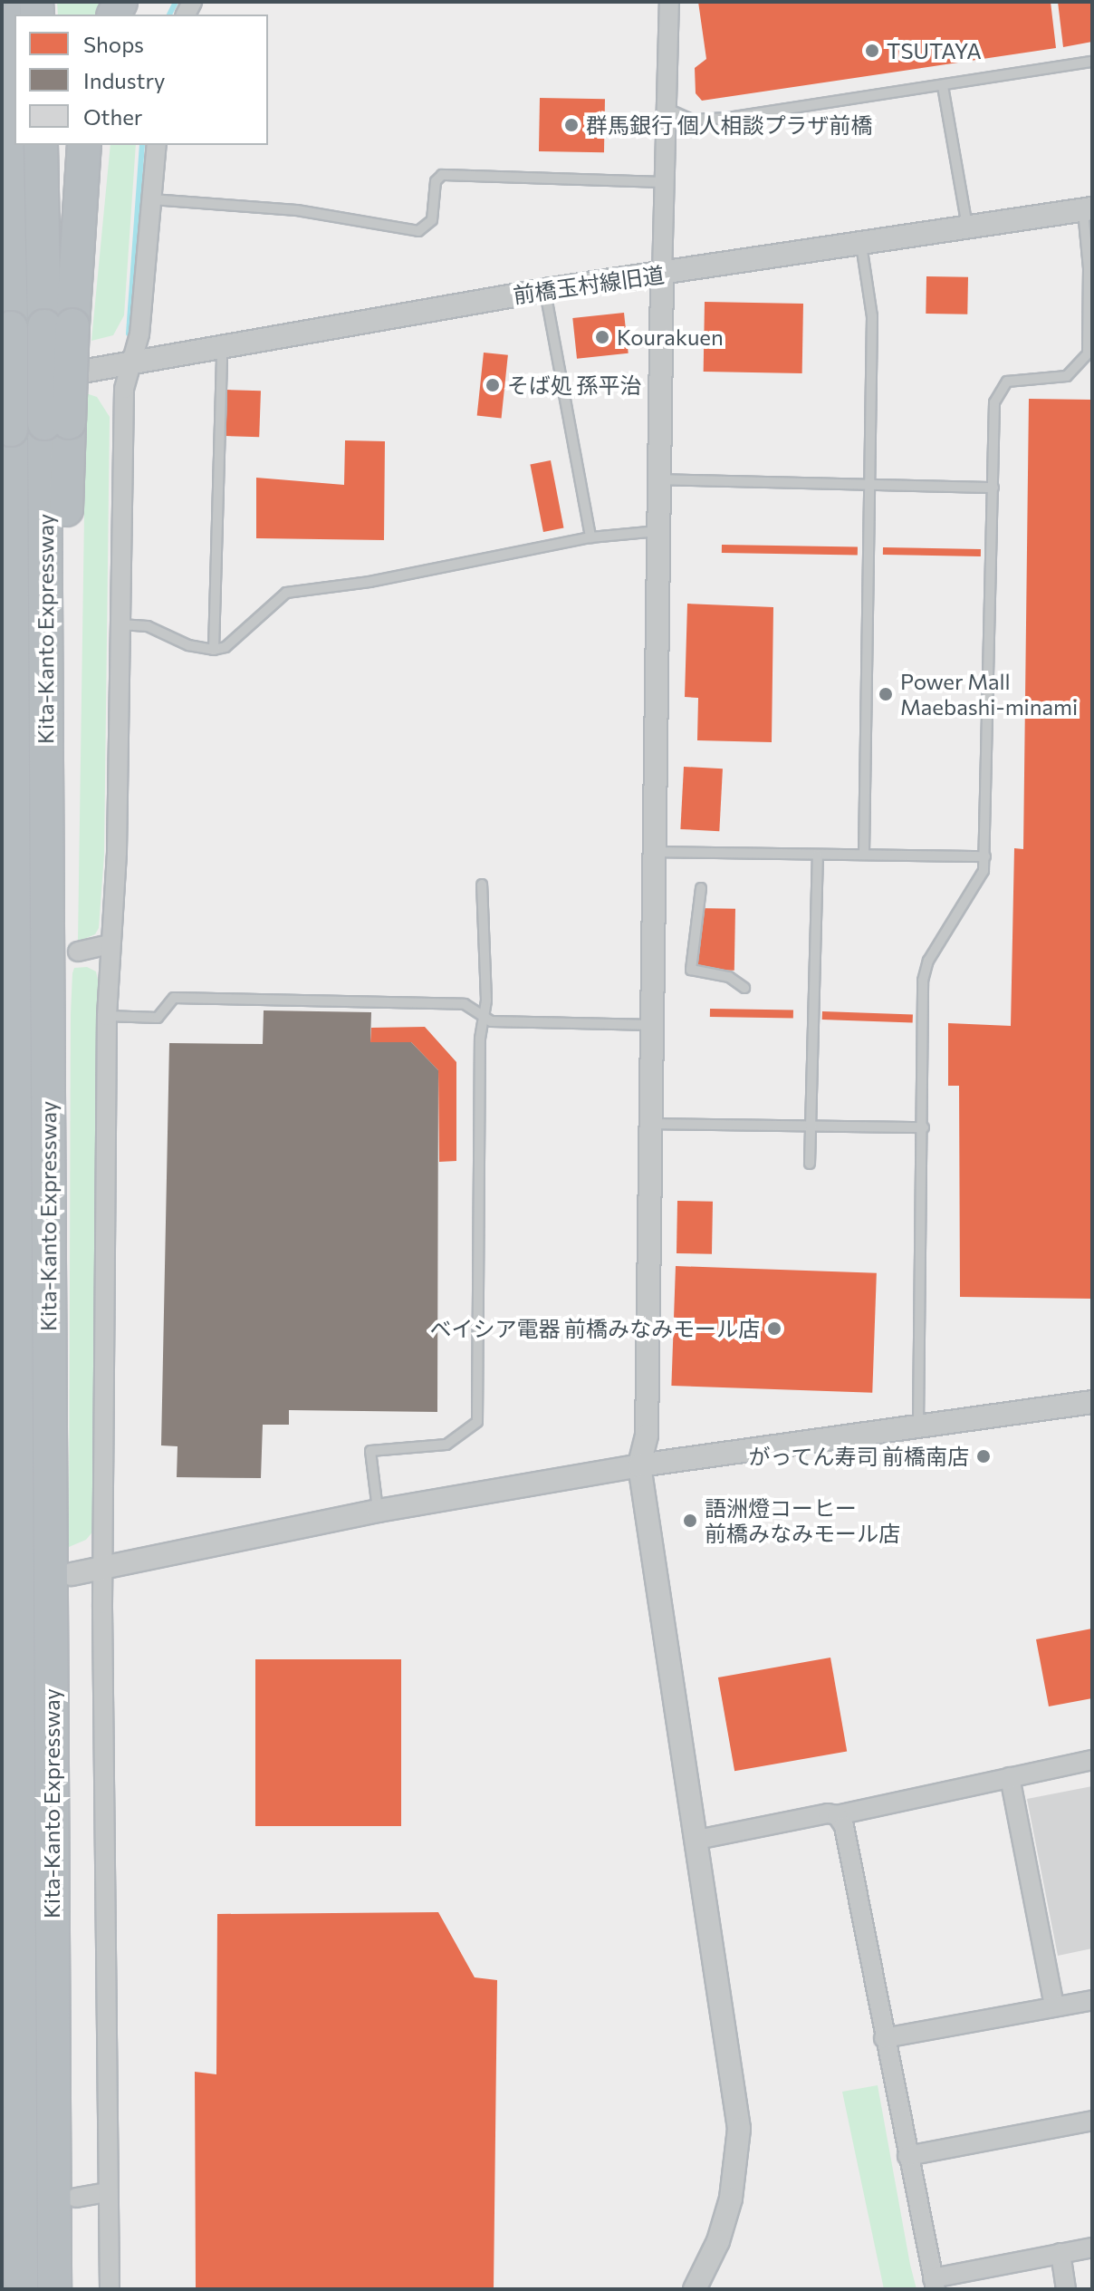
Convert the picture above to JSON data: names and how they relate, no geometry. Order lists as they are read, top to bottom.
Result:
{
  "streets": {
    "highway": ["Kita-Kanto Expressway"],
    "street": ["前橋玉村線旧道"]
  },
  "places": [
    "TSUTAYA",
    "群馬銀行 個人相談プラザ前橋",
    "Kourakuen",
    "そば処 孫平治",
    "Power Mall Maebashi-minami",
    "ベイシア電器 前橋みなみモール店",
    "がってん寿司 前橋南店",
    "語洲燈コーヒー 前橋みなみモール店"
  ],
  "legend": ["Shops", "Industry", "Other"]
}
